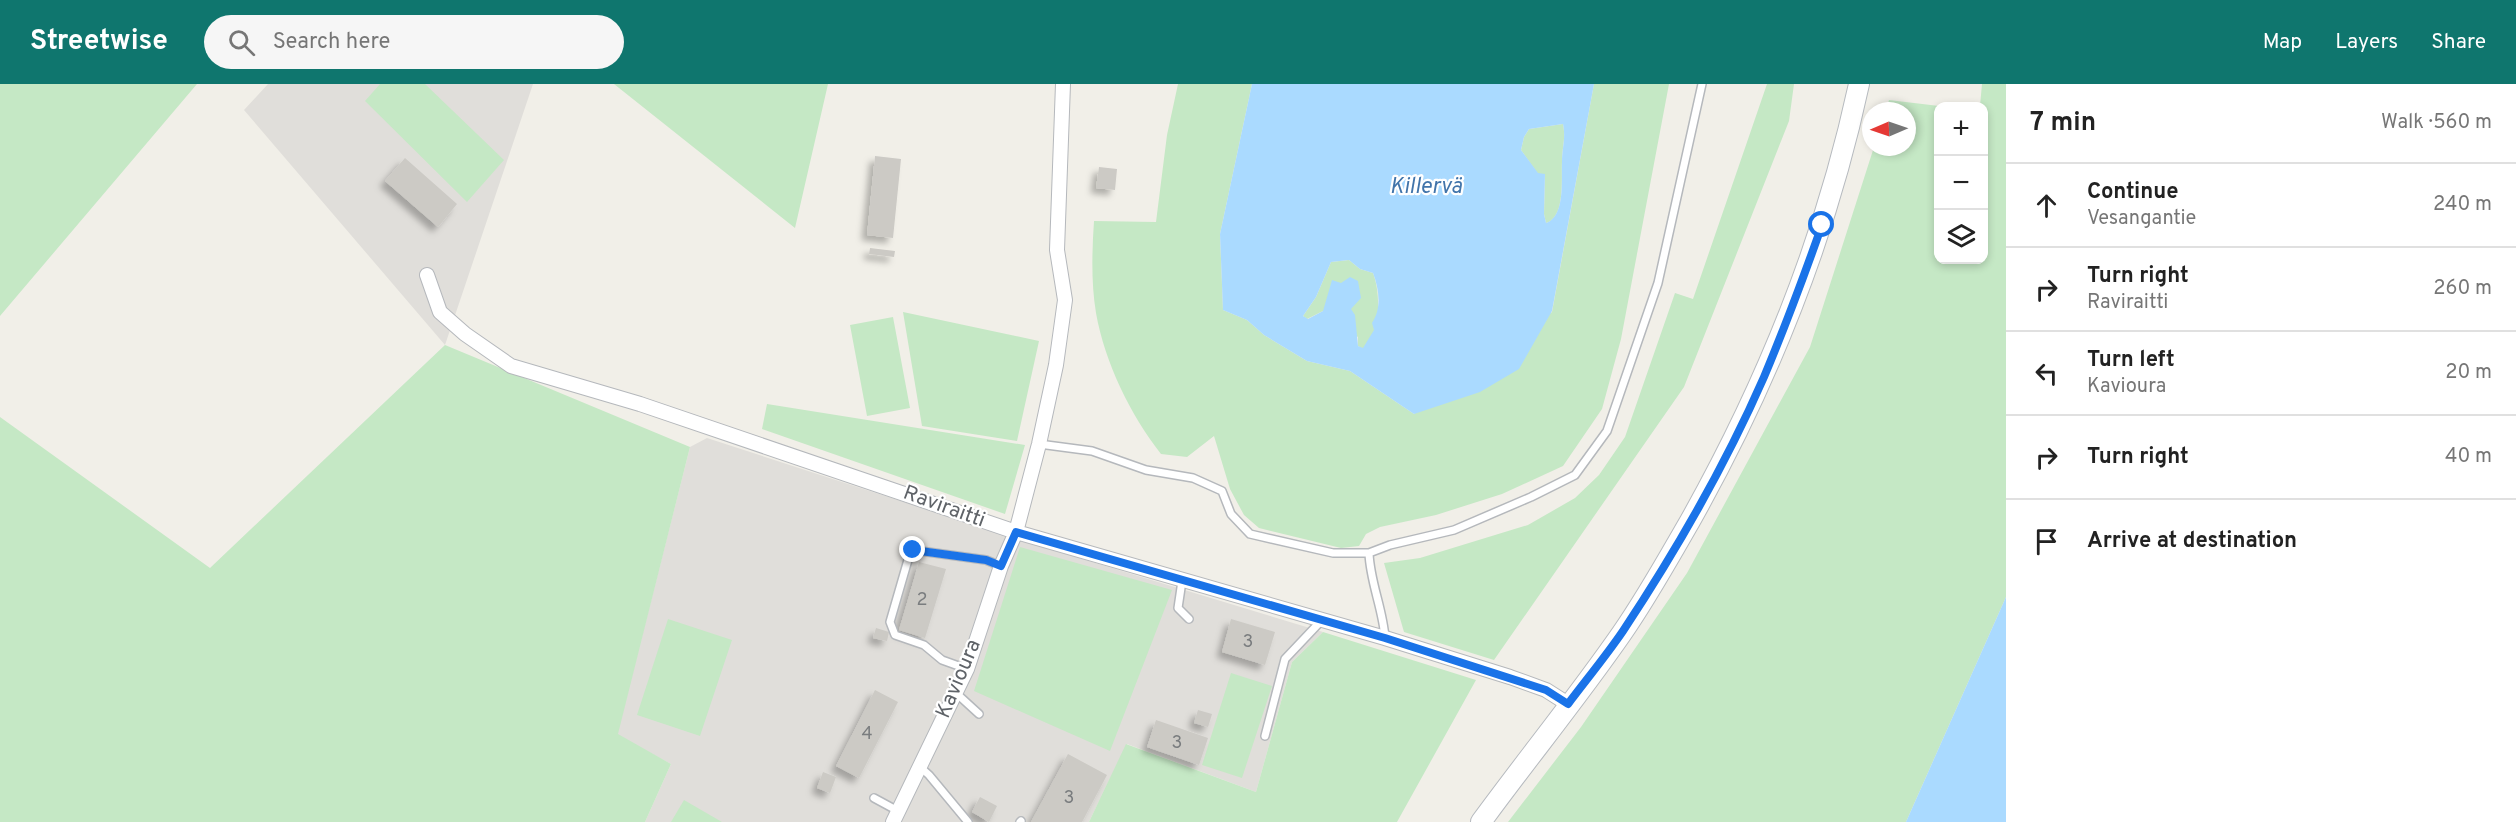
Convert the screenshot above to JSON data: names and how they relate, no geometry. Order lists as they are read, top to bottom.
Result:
{
  "streets": {
    "street": ["Raviraitti", "Kavioura"]
  },
  "crossings": [
    ["Raviraitti", "Kavioura"]
  ],
  "water": ["Killervä"],
  "house_numbers": [
    "2",
    "3",
    "4",
    "3",
    "3"
  ],
  "north": "left",
  "page": {
    "header": "Streetwise",
    "search": "Search here",
    "nav": ["Map", "Layers", "Share"],
    "heading": ["7 min", "Walk · 560 m"],
    "map_buttons": ["+", "−"],
    "list": [
      ["Continue", "Vesangantie", "240 m"],
      ["Turn right", "Raviraitti", "260 m"],
      ["Turn left", "Kavioura", "20 m"],
      ["Turn right", "40 m"],
      "Arrive at destination"
    ]
  }
}
